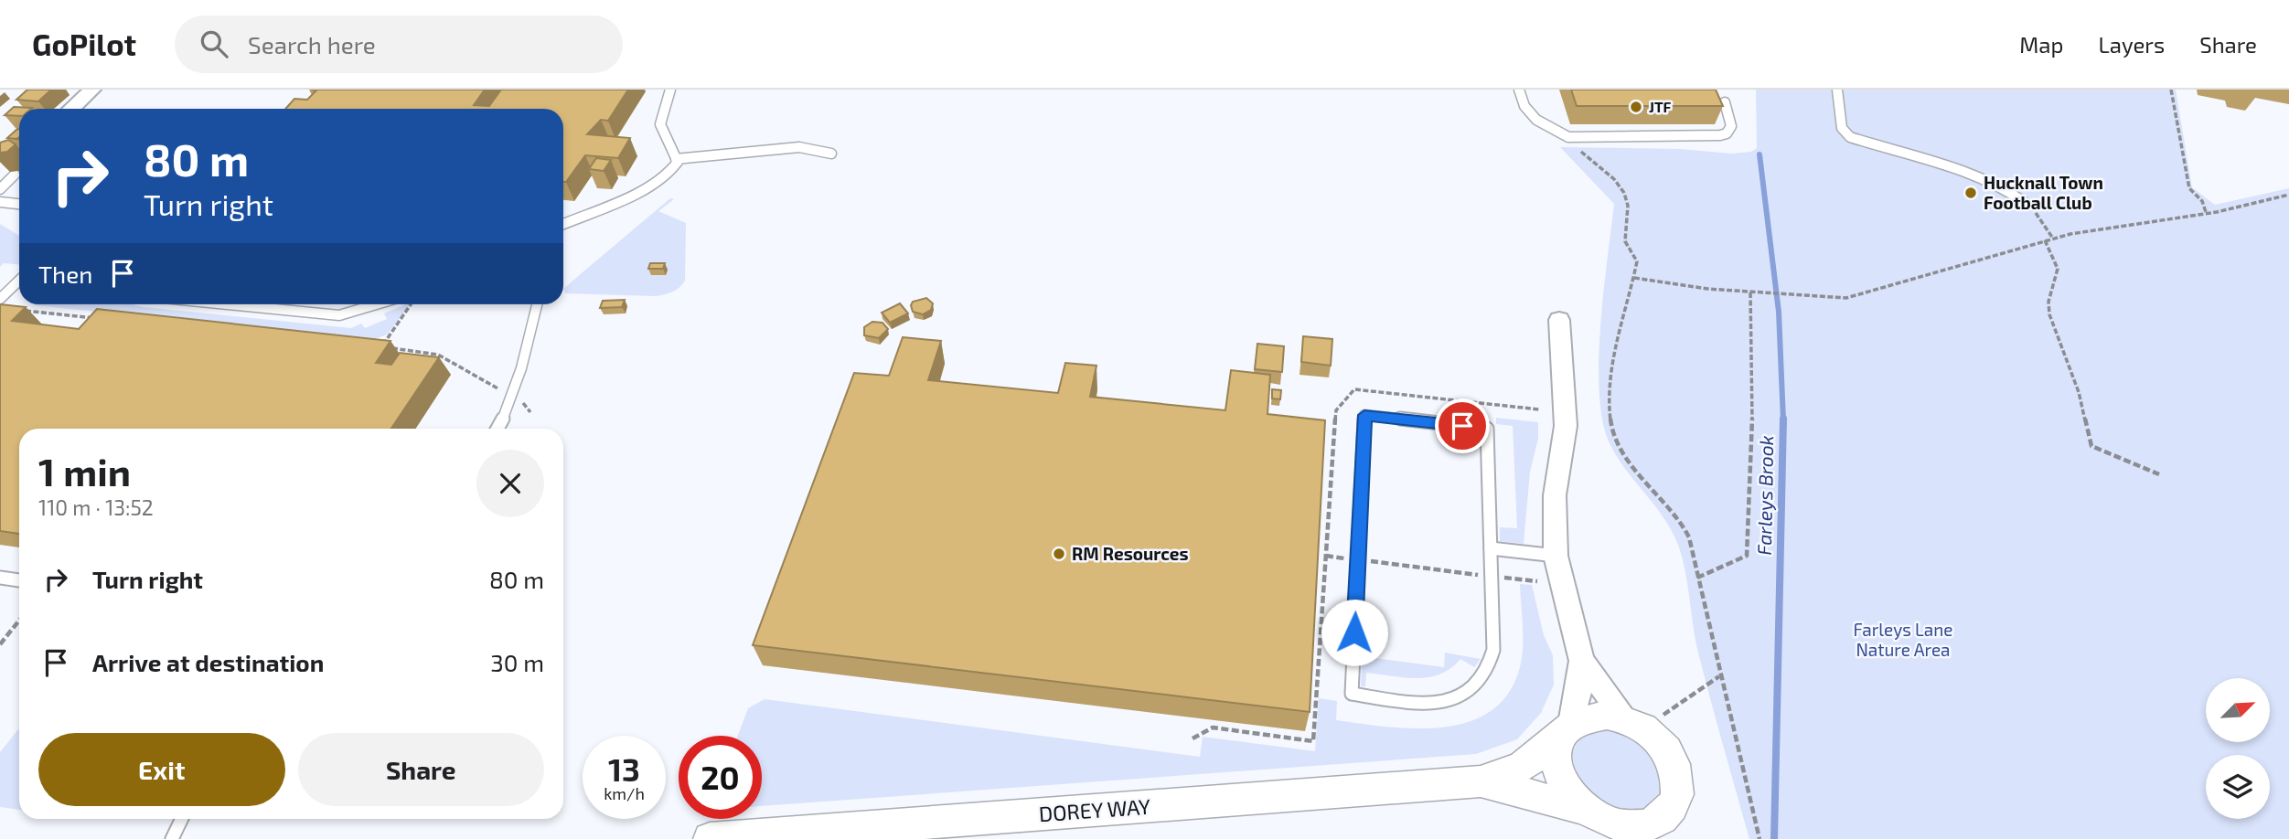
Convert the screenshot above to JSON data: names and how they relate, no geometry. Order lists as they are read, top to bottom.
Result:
{
  "streets": {
    "street": ["DOREY WAY"]
  },
  "water": ["Farleys Brook"],
  "parks": ["Farleys Lane Nature Area"],
  "places": ["JTF", "Hucknall Town Football Club", "RM Resources"],
  "north": "top right",
  "page": {
    "header": "GoPilot",
    "search": "Search here",
    "nav": ["Map", "Layers", "Share"],
    "turn": ["80 m", "Turn right"],
    "then": "Then",
    "heading": ["1 min", "110 m · 13:52"],
    "list": [
      {
        "name": "Turn right",
        "value": "80 m"
      },
      {
        "name": "Arrive at destination",
        "value": "30 m"
      }
    ],
    "buttons": ["Exit", "Share"],
    "speed": "13 km/h",
    "limit": "20"
  }
}
